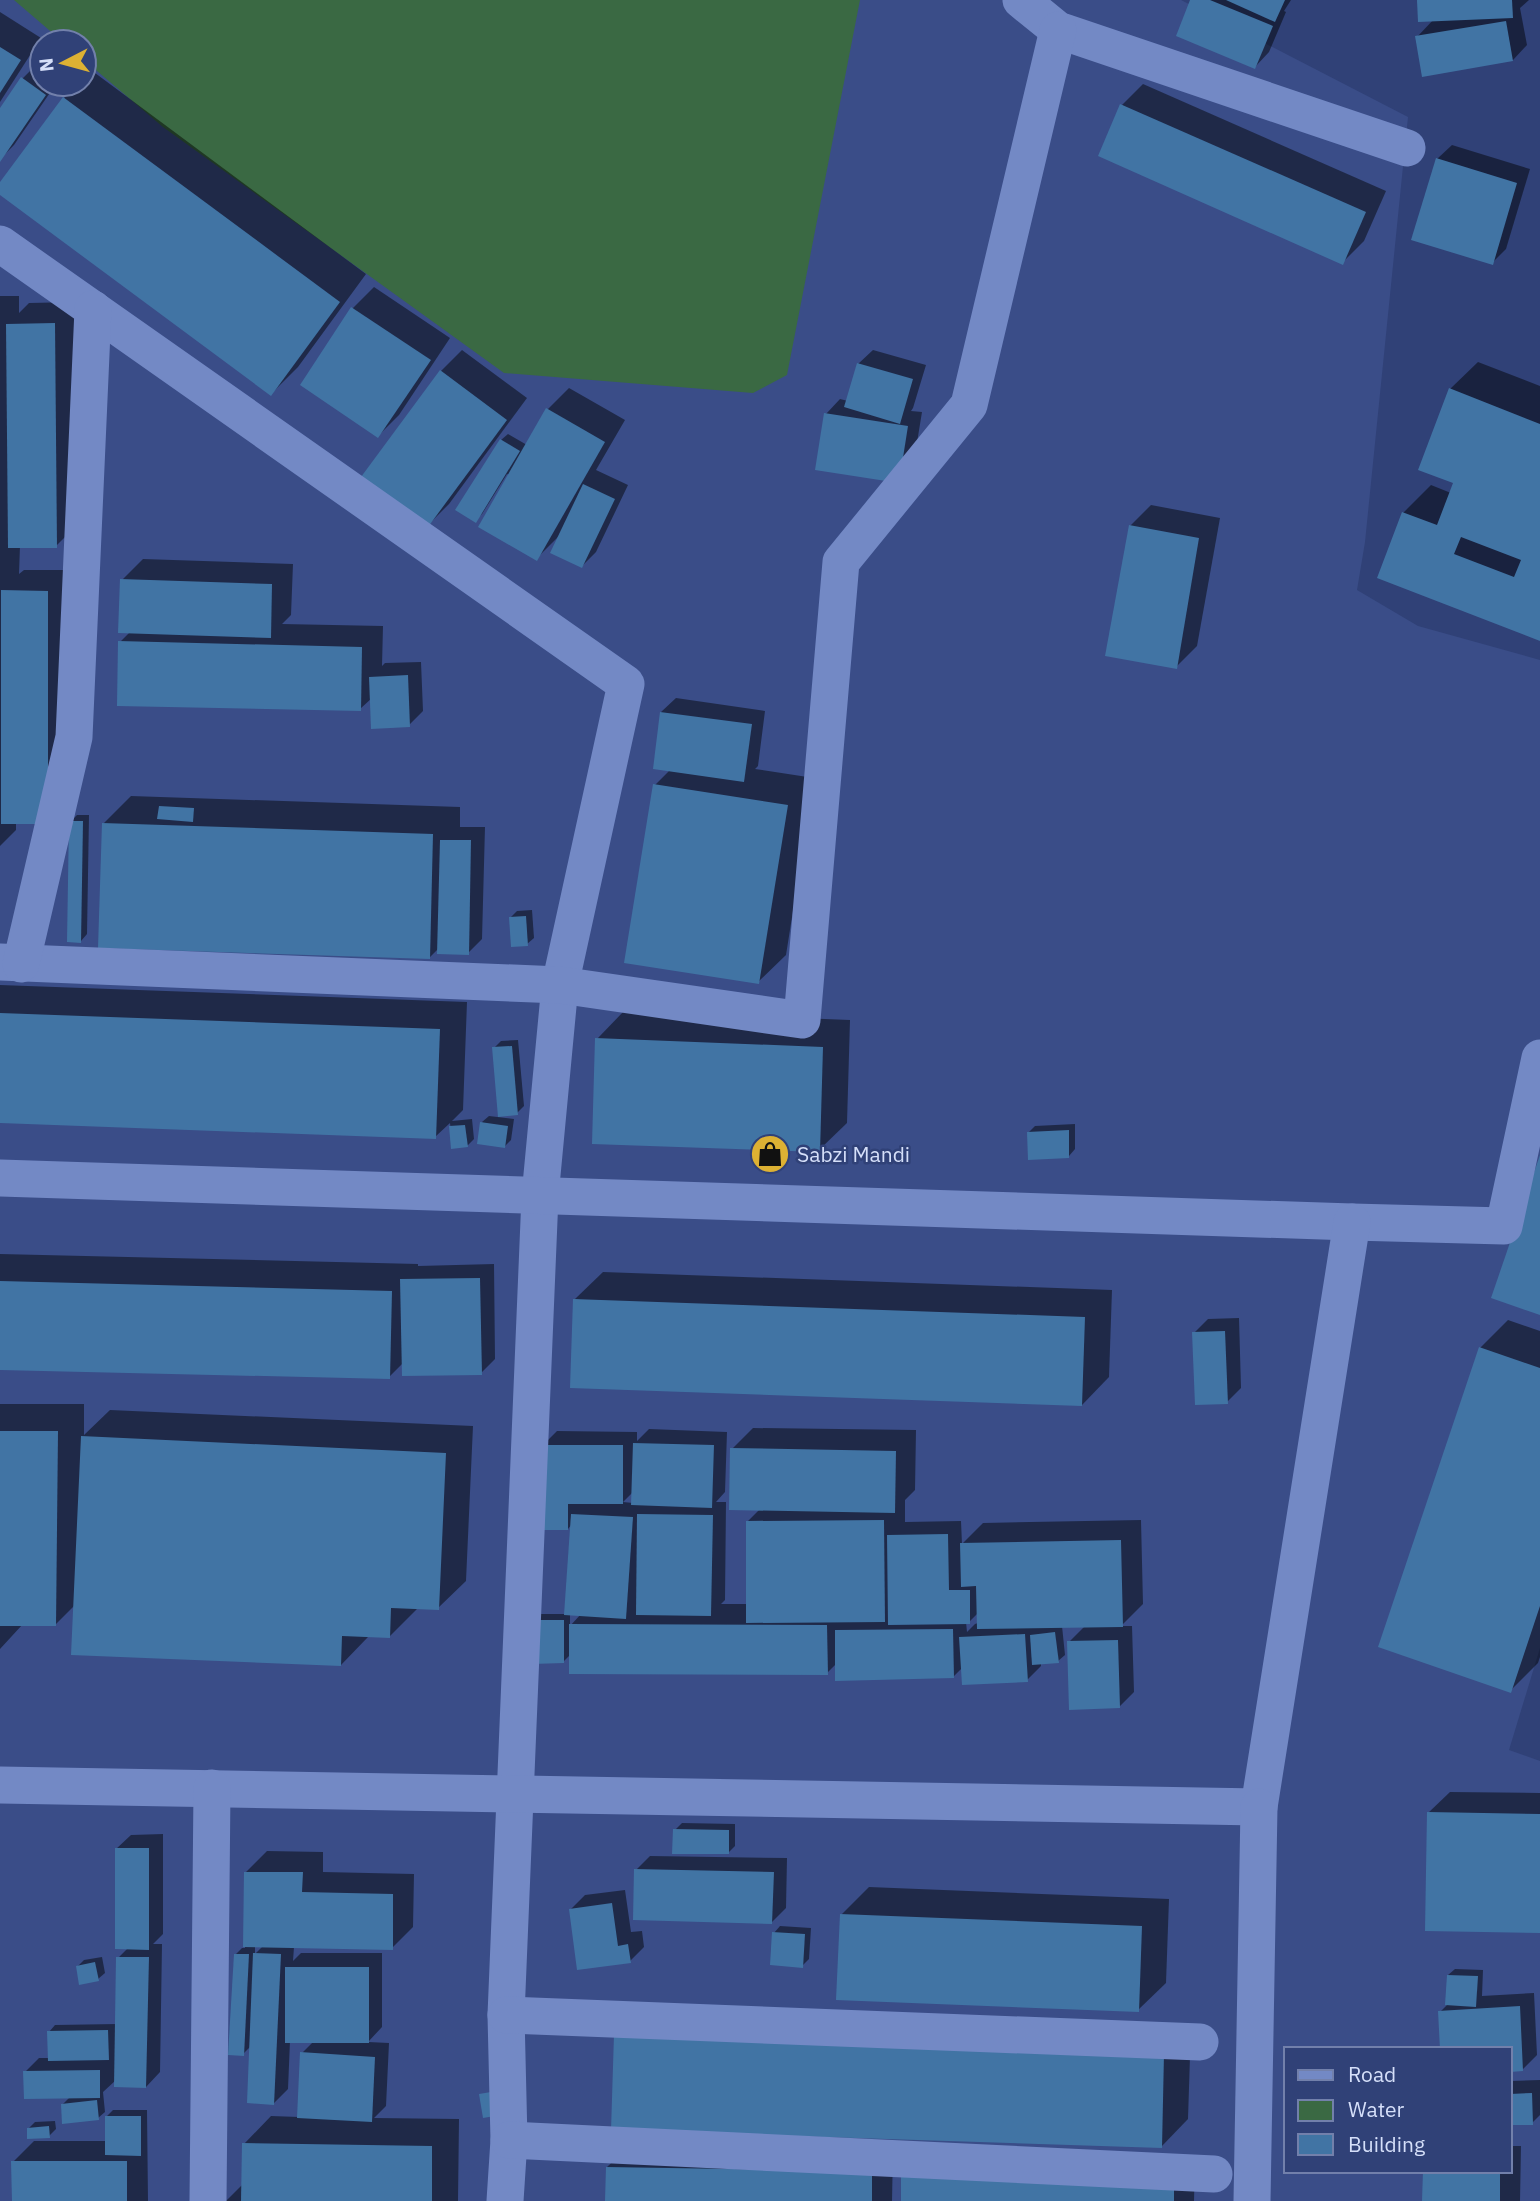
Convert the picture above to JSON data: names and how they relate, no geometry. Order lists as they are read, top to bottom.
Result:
{
  "places": {
    "shop": ["Sabzi Mandi"]
  },
  "legend": ["Road", "Water", "Building"],
  "north": "left"
}
